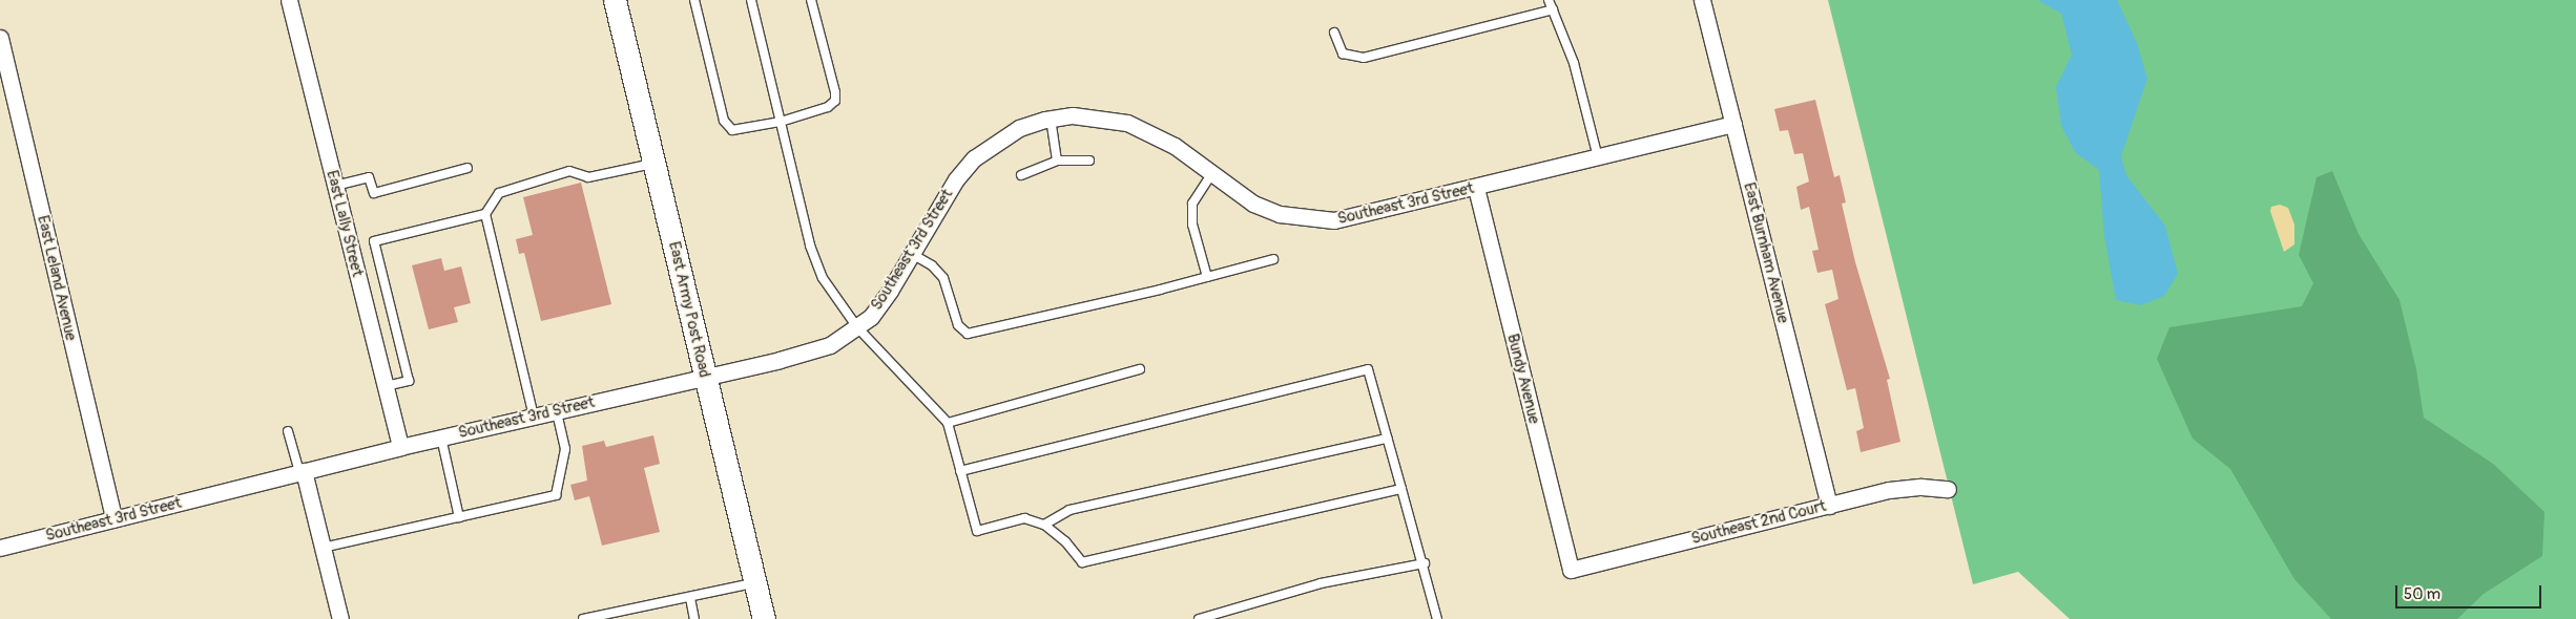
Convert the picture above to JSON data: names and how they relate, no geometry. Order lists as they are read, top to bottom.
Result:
{
  "streets": {
    "main road": ["East Army Post Road"],
    "street": [
      "Southeast 3rd Street",
      "East Lally Street",
      "East Burnham Avenue",
      "East Leland Avenue",
      "Bundy Avenue",
      "Southeast 2nd Court"
    ]
  },
  "crossings": [
    ["Southeast 3rd Street", "East Lally Street"],
    ["Southeast 3rd Street", "East Burnham Avenue"],
    ["Southeast 3rd Street", "East Leland Avenue"],
    ["Southeast 3rd Street", "East Army Post Road"],
    ["Southeast 3rd Street", "Bundy Avenue"],
    ["East Burnham Avenue", "Southeast 2nd Court"],
    ["Bundy Avenue", "Southeast 2nd Court"]
  ],
  "scale_bar": "50 m"
}
